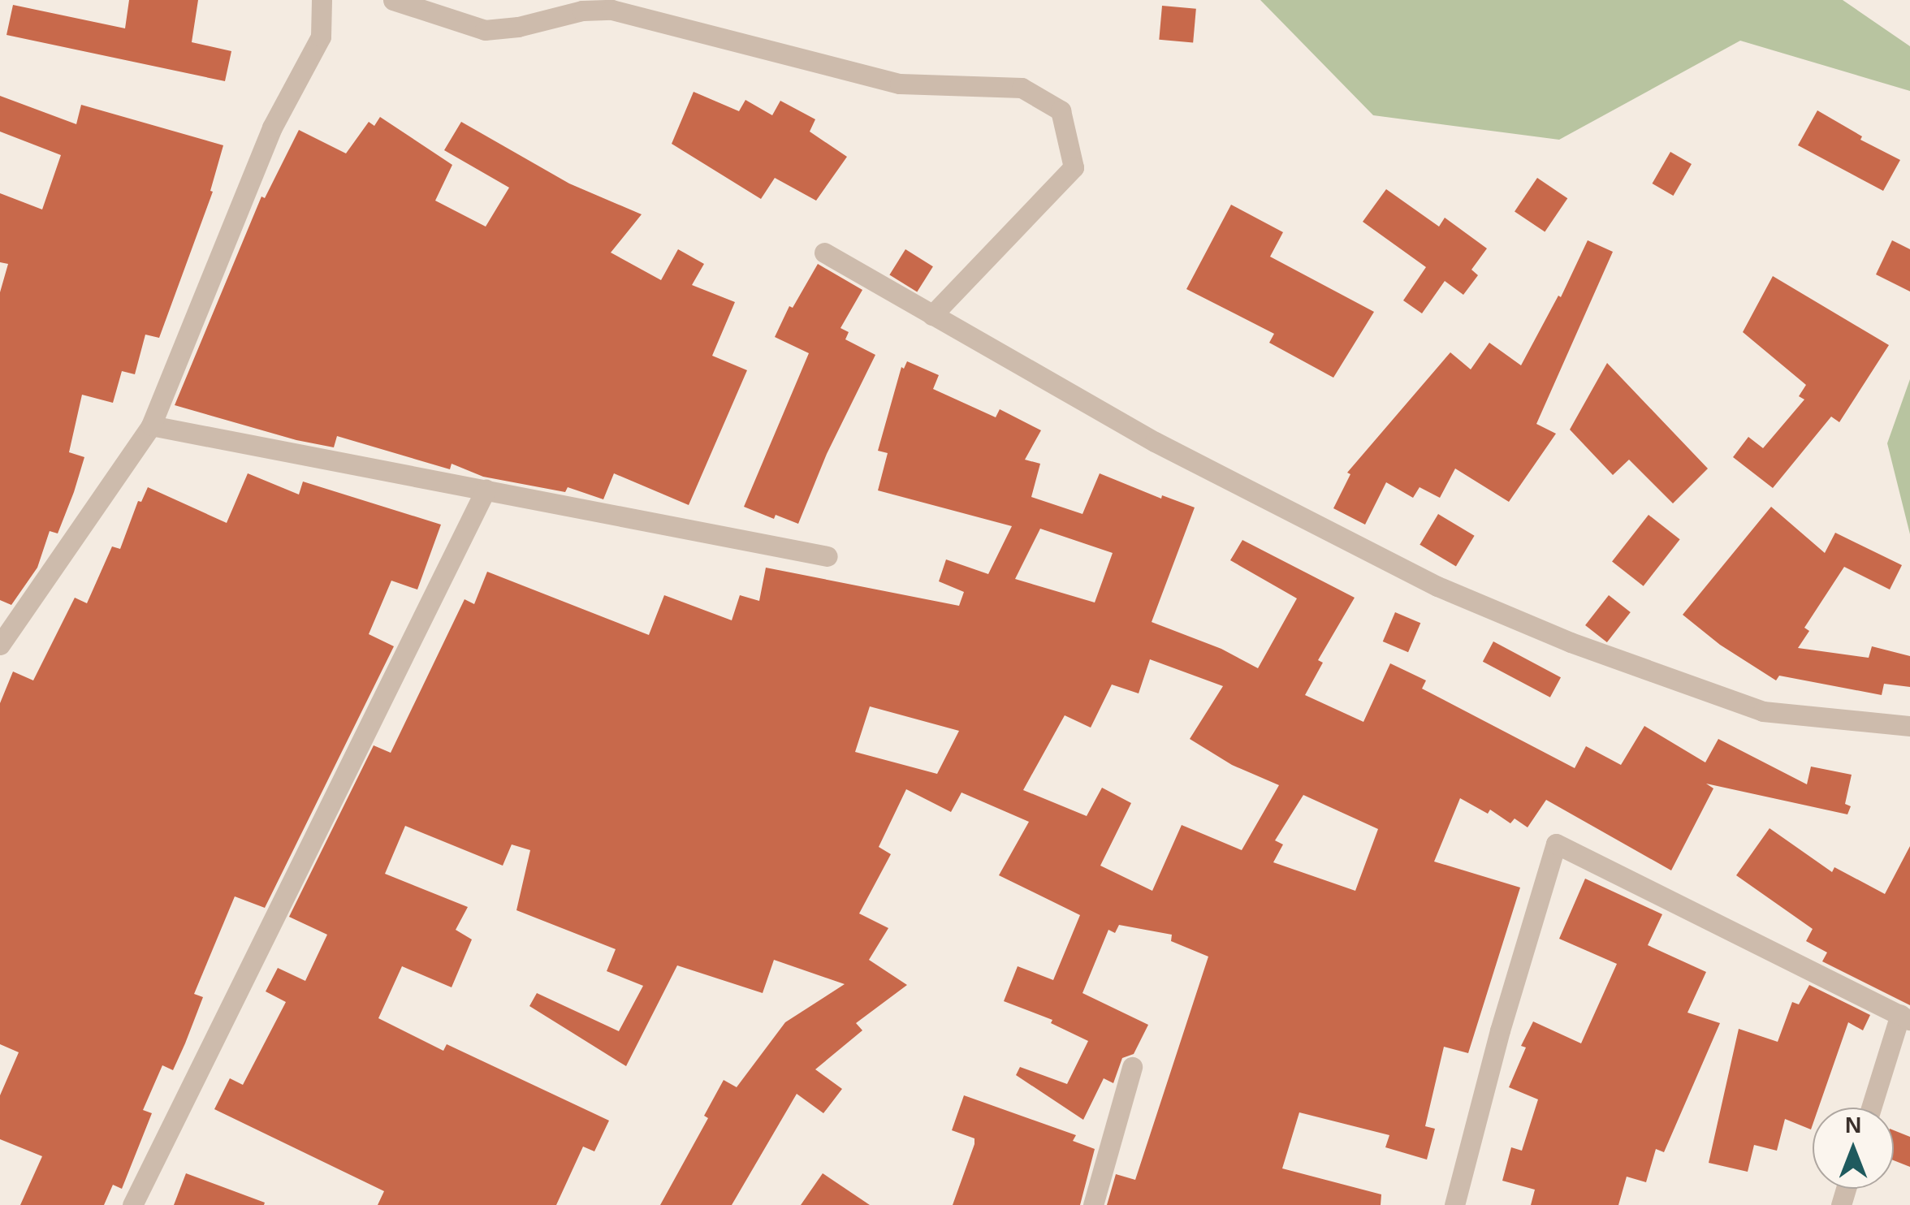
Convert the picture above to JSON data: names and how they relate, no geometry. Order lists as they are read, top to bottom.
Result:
{
  "north": "top"
}
